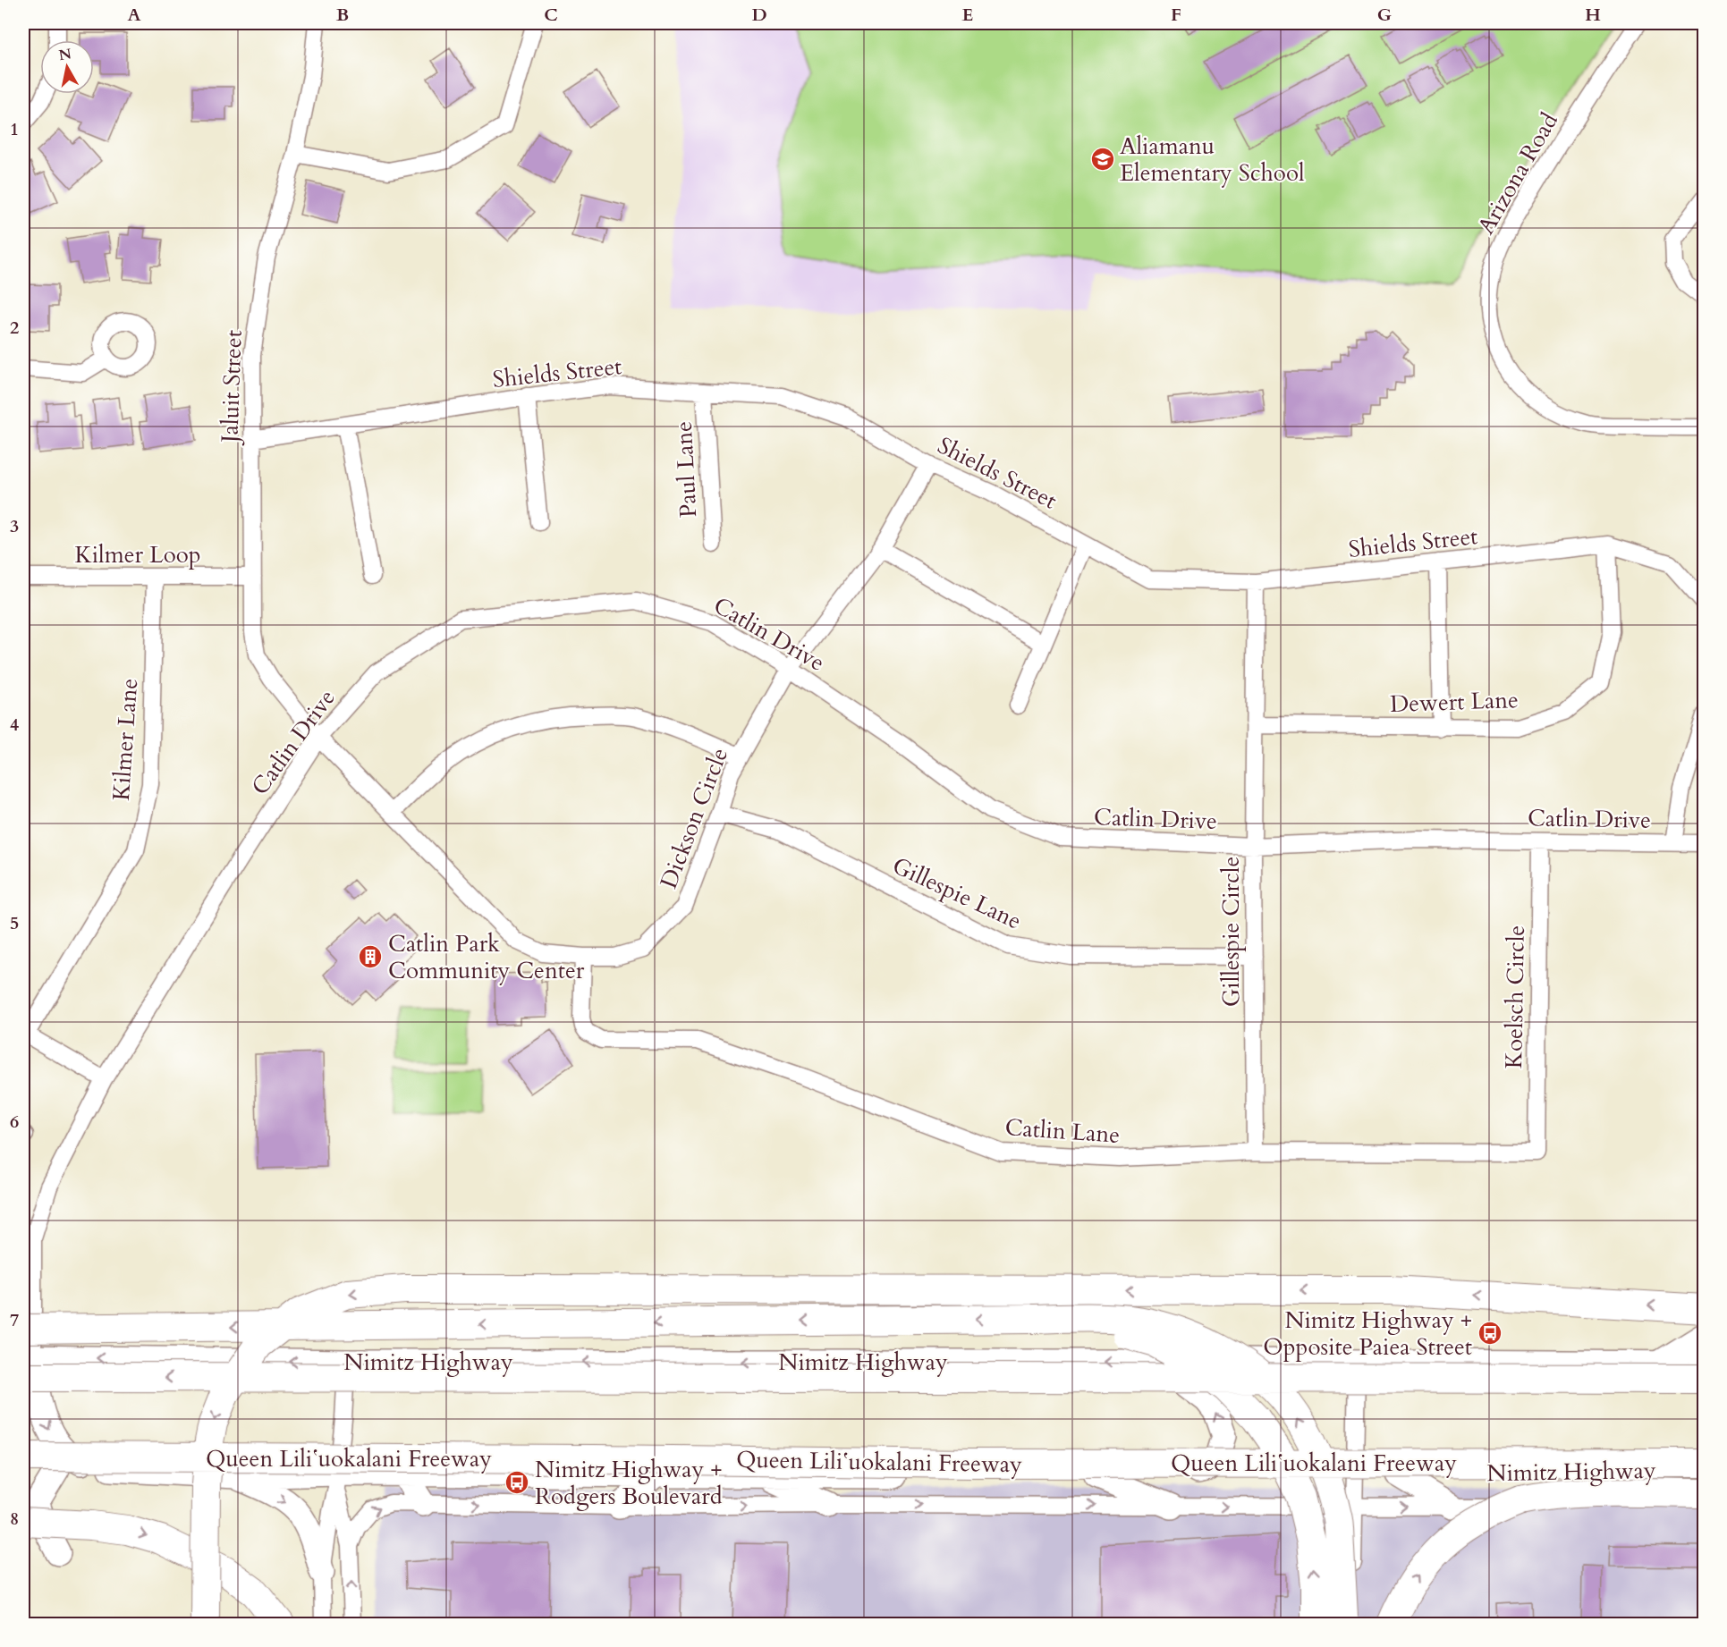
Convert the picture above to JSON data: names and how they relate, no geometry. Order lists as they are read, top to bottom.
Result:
{
  "streets": {
    "highway": ["Queen Liliʻuokalani Freeway"],
    "main road": ["Nimitz Highway"],
    "street": [
      "Arizona Road",
      "Shields Street",
      "Jaluit Street",
      "Paul Lane",
      "Kilmer Loop",
      "Catlin Drive",
      "Dewert Lane",
      "Kilmer Lane",
      "Dickson Circle",
      "Gillespie Lane",
      "Gillespie Circle",
      "Koelsch Circle",
      "Catlin Lane"
    ]
  },
  "crossings": [
    ["Shields Street", "Jaluit Street"],
    ["Shields Street", "Paul Lane"],
    ["Shields Street", "Dewert Lane"],
    ["Shields Street", "Dickson Circle"],
    ["Shields Street", "Gillespie Circle"],
    ["Jaluit Street", "Kilmer Loop"],
    ["Jaluit Street", "Catlin Drive"],
    ["Jaluit Street", "Dickson Circle"],
    ["Kilmer Loop", "Kilmer Lane"],
    ["Catlin Drive", "Dickson Circle"],
    ["Catlin Drive", "Gillespie Circle"],
    ["Catlin Drive", "Koelsch Circle"],
    ["Catlin Drive", "Nimitz Highway"],
    ["Dewert Lane", "Gillespie Circle"],
    ["Dickson Circle", "Gillespie Lane"],
    ["Dickson Circle", "Catlin Lane"],
    ["Gillespie Lane", "Gillespie Circle"],
    ["Gillespie Circle", "Catlin Lane"],
    ["Koelsch Circle", "Catlin Lane"]
  ],
  "places": {
    "school or university": ["Aliamanu Elementary School"],
    "building": ["Catlin Park Community Center"],
    "bus stop": ["Nimitz Highway + Opposite Paiea Street", "Nimitz Highway + Rodgers Boulevard"]
  },
  "north": "top",
  "grid": {
    "columns": [
      "A",
      "B",
      "C",
      "D",
      "E",
      "F",
      "G",
      "H"
    ],
    "rows": [
      "1",
      "2",
      "3",
      "4",
      "5",
      "6",
      "7",
      "8"
    ]
  }
}
